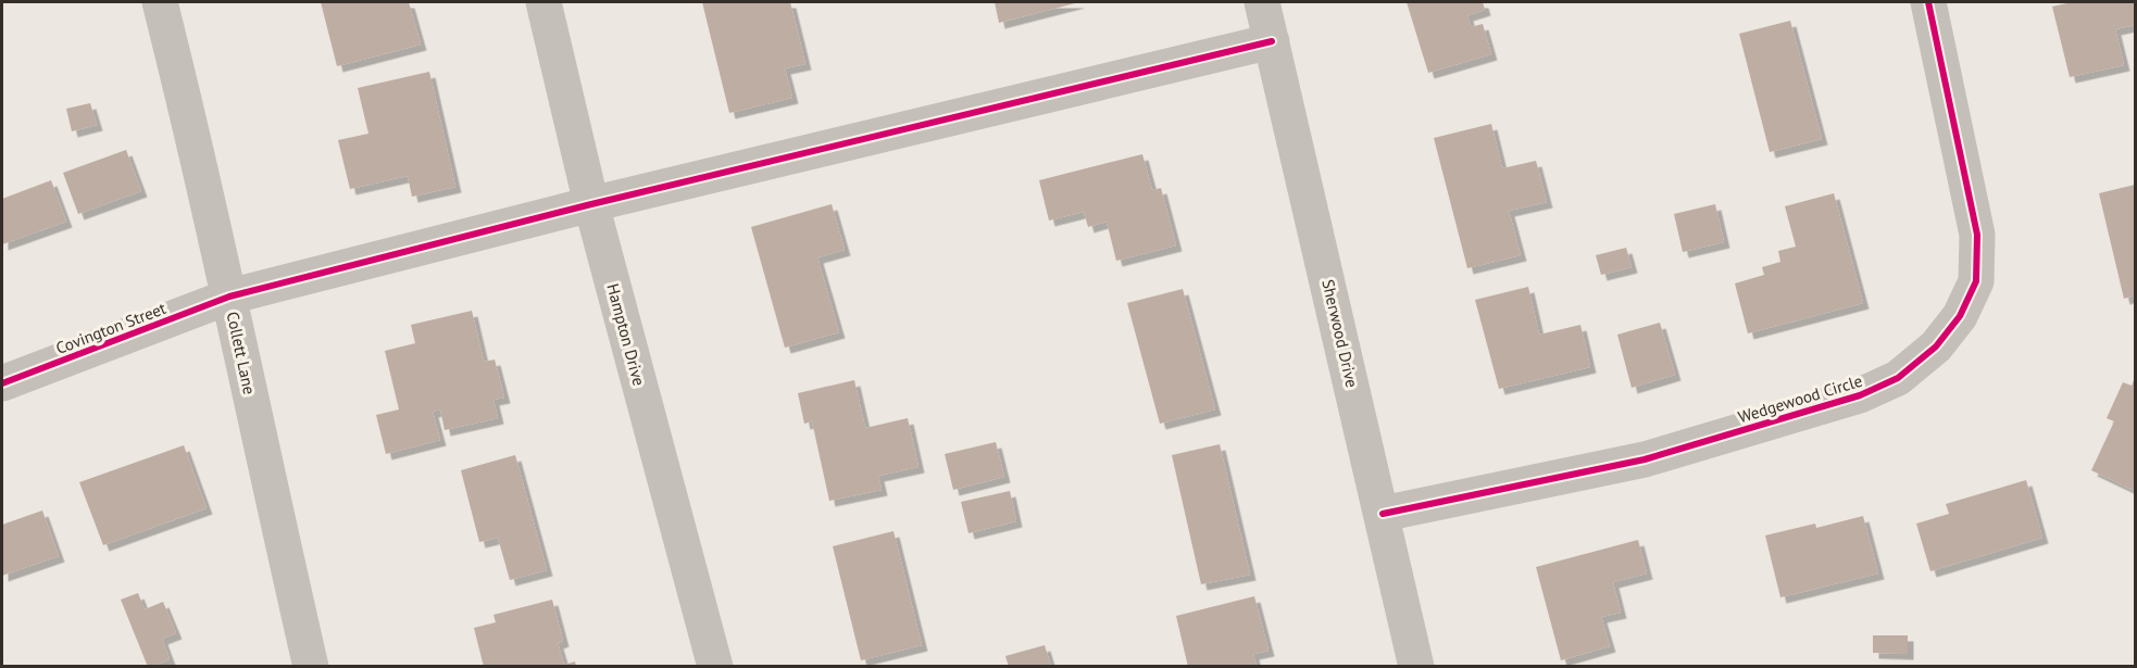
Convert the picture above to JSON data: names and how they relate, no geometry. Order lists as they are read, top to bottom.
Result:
{
  "streets": {
    "street": [
      "Covington Street",
      "Sherwood Drive",
      "Hampton Drive",
      "Collett Lane",
      "Wedgewood Circle"
    ]
  },
  "crossings": [
    ["Covington Street", "Sherwood Drive"],
    ["Covington Street", "Hampton Drive"],
    ["Covington Street", "Collett Lane"],
    ["Sherwood Drive", "Wedgewood Circle"]
  ]
}
